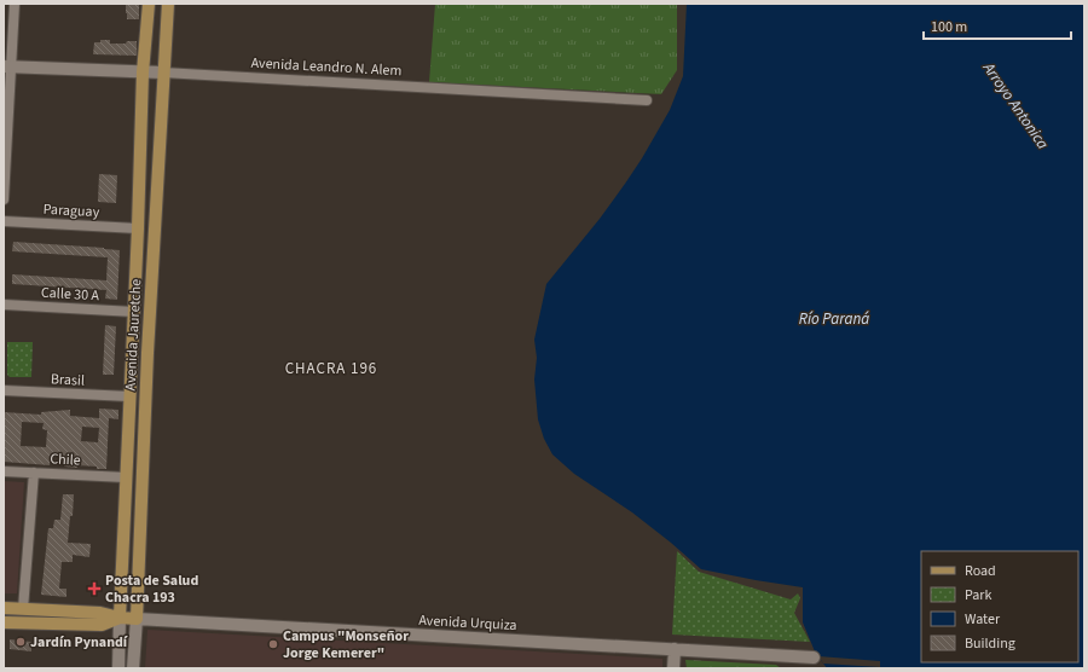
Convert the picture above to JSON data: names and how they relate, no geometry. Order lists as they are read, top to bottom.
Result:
{
  "streets": {
    "main road": ["Avenida Leandro N. Alem", "Avenida Jauretche", "Avenida Urquiza"],
    "street": [
      "Paraguay",
      "Calle 30 A",
      "Brasil",
      "Chile"
    ]
  },
  "crossings": [
    ["Avenida Leandro N. Alem", "Avenida Jauretche"],
    ["Paraguay", "Avenida Jauretche"],
    ["Calle 30 A", "Avenida Jauretche"],
    ["Avenida Jauretche", "Brasil"],
    ["Avenida Jauretche", "Chile"],
    ["Avenida Jauretche", "Avenida Urquiza"]
  ],
  "districts": ["CHACRA 196"],
  "water": ["Arroyo Antonica", "Río Paraná"],
  "places": {
    "health": ["Posta de Salud Chacra 193"],
    "other": ["Jardín Pynandí", "Campus \"Monseñor Jorge Kemerer\""]
  },
  "legend": [
    "Road",
    "Park",
    "Water",
    "Building"
  ],
  "scale_bar": "100 m"
}
